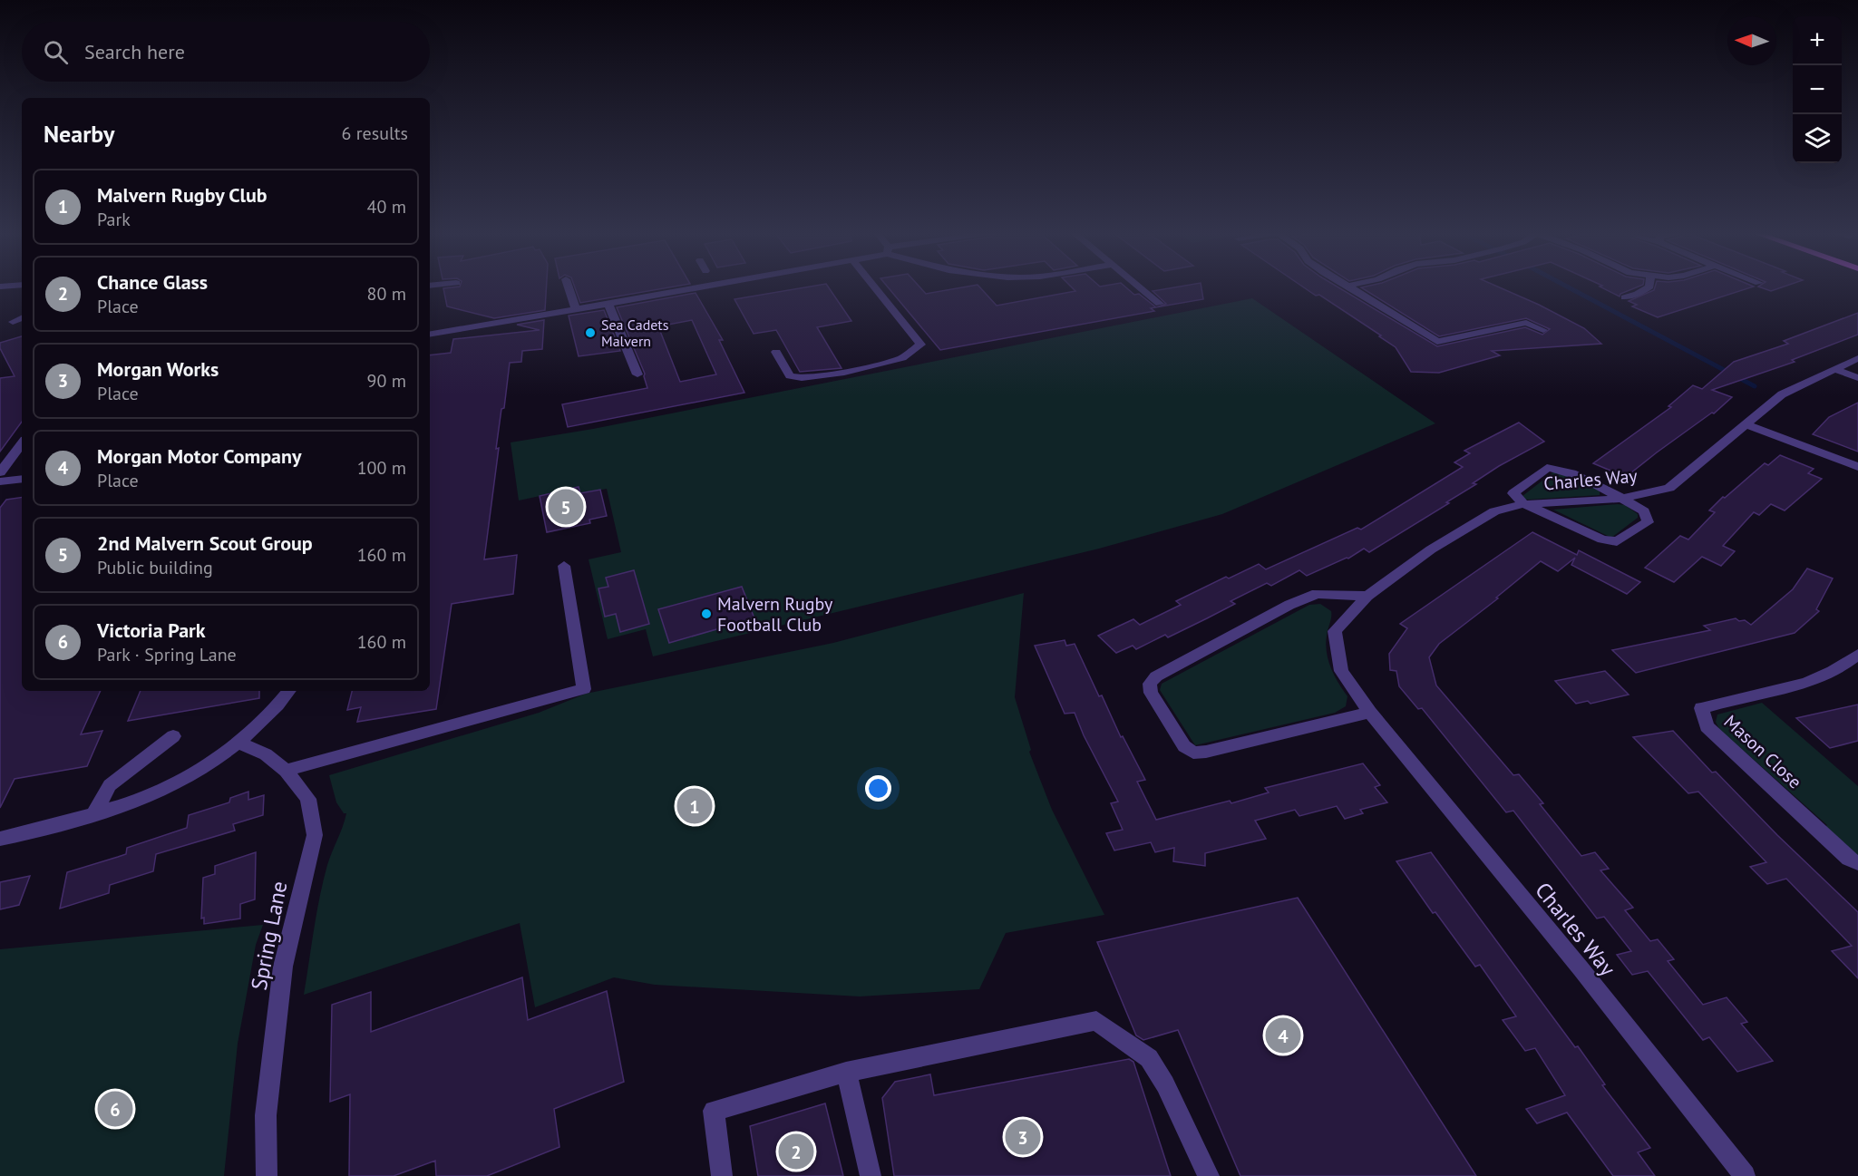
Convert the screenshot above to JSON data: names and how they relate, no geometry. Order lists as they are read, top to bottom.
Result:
{
  "streets": {
    "street": ["Charles Way", "Mason Close", "Spring Lane"]
  },
  "places": ["Sea Cadets Malvern", "Malvern Rugby Football Club"],
  "north": "left",
  "page": {
    "map_buttons": ["+", "−"],
    "search": "Search here",
    "heading": ["Nearby", "6 results"],
    "list": [
      {
        "mark": "1",
        "name": "Malvern Rugby Club",
        "note": "Park",
        "value": "40 m"
      },
      {
        "mark": "2",
        "name": "Chance Glass",
        "note": "Place",
        "value": "80 m"
      },
      {
        "mark": "3",
        "name": "Morgan Works",
        "note": "Place",
        "value": "90 m"
      },
      {
        "mark": "4",
        "name": "Morgan Motor Company",
        "note": "Place",
        "value": "100 m"
      },
      {
        "mark": "5",
        "name": "2nd Malvern Scout Group",
        "note": "Public building",
        "value": "160 m"
      },
      {
        "mark": "6",
        "name": "Victoria Park",
        "note": "Park · Spring Lane",
        "value": "160 m"
      }
    ],
    "pins": [
      "5",
      "1",
      "4",
      "6",
      "3",
      "2"
    ]
  }
}
